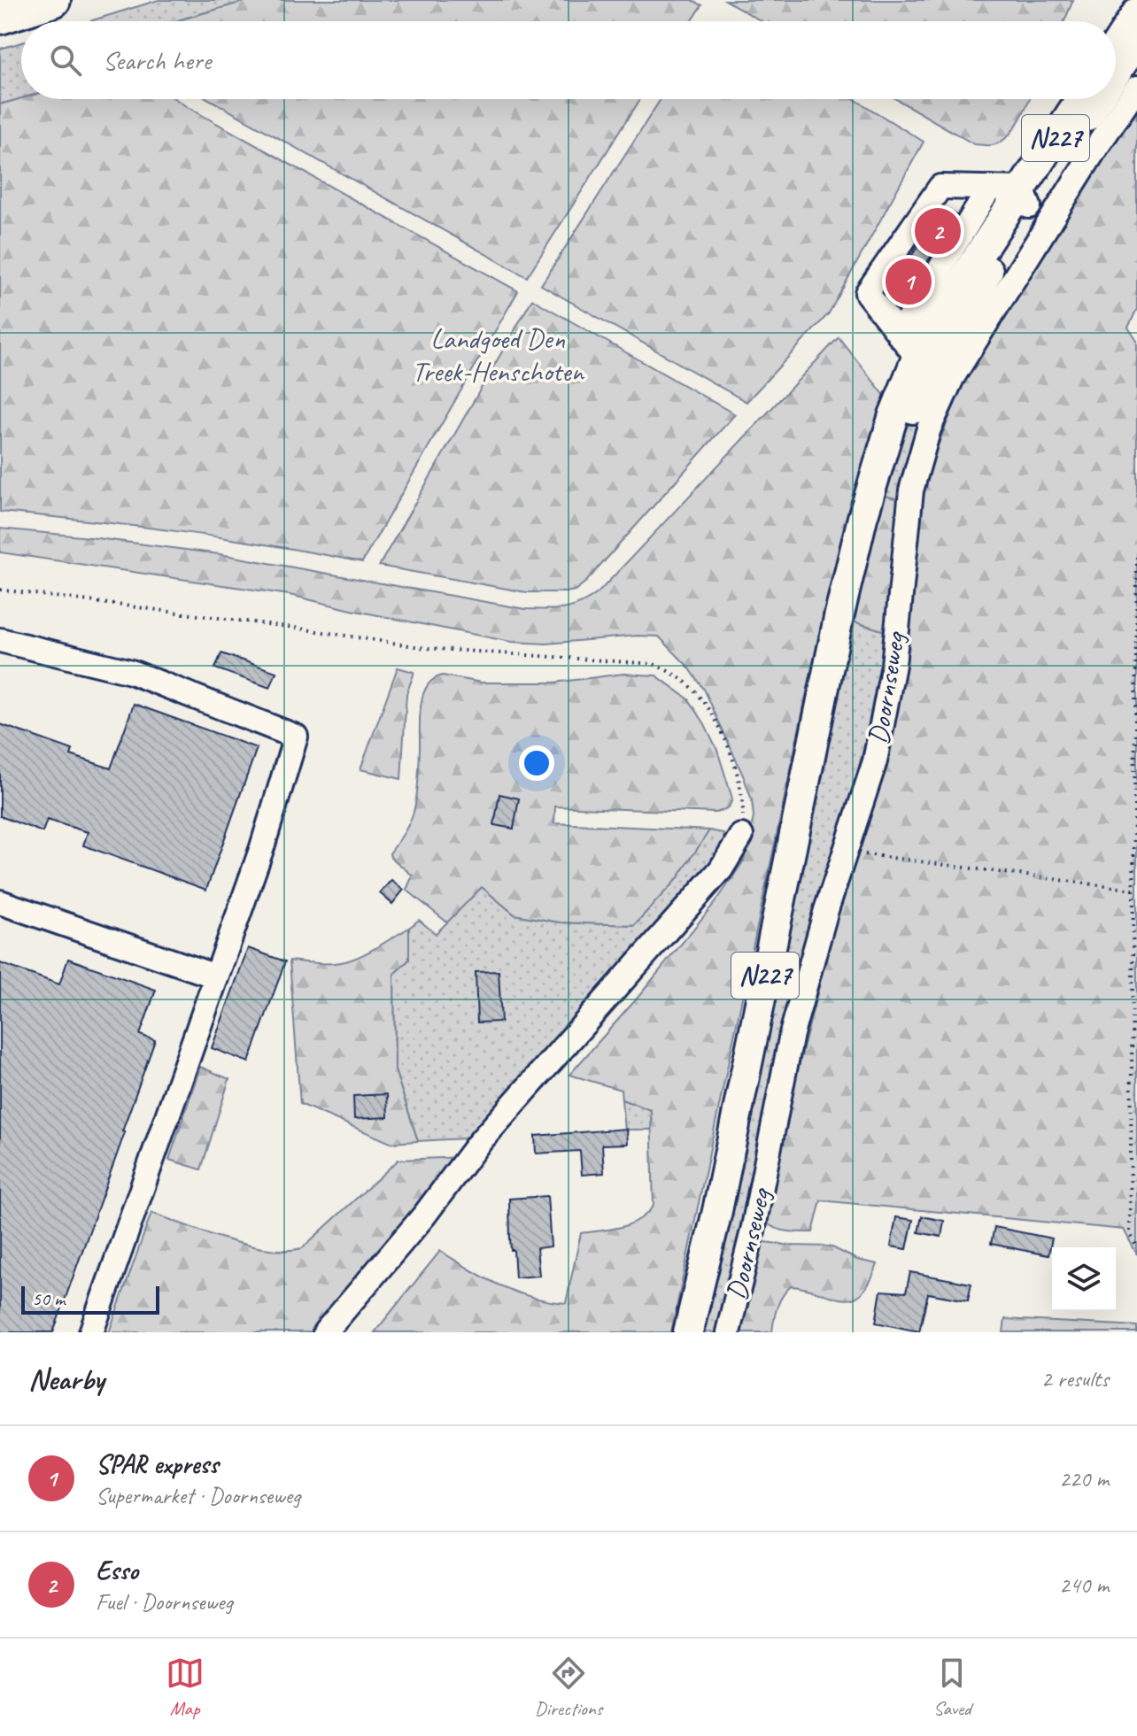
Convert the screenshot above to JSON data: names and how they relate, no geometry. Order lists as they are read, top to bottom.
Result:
{
  "streets": {
    "main road": ["N227", "Doornseweg"]
  },
  "parks": ["Landgoed Den Treek-Henschoten"],
  "scale_bar": "50 m",
  "page": {
    "search": "Search here",
    "pins": ["2", "1"],
    "scale": "50 m",
    "heading": ["Nearby", "2 results"],
    "list": [
      {
        "mark": "1",
        "name": "SPAR express",
        "note": "Supermarket · Doornseweg",
        "value": "220 m"
      },
      {
        "mark": "2",
        "name": "Esso",
        "note": "Fuel · Doornseweg",
        "value": "240 m"
      }
    ],
    "nav": ["Map", "Directions", "Saved"]
  }
}
